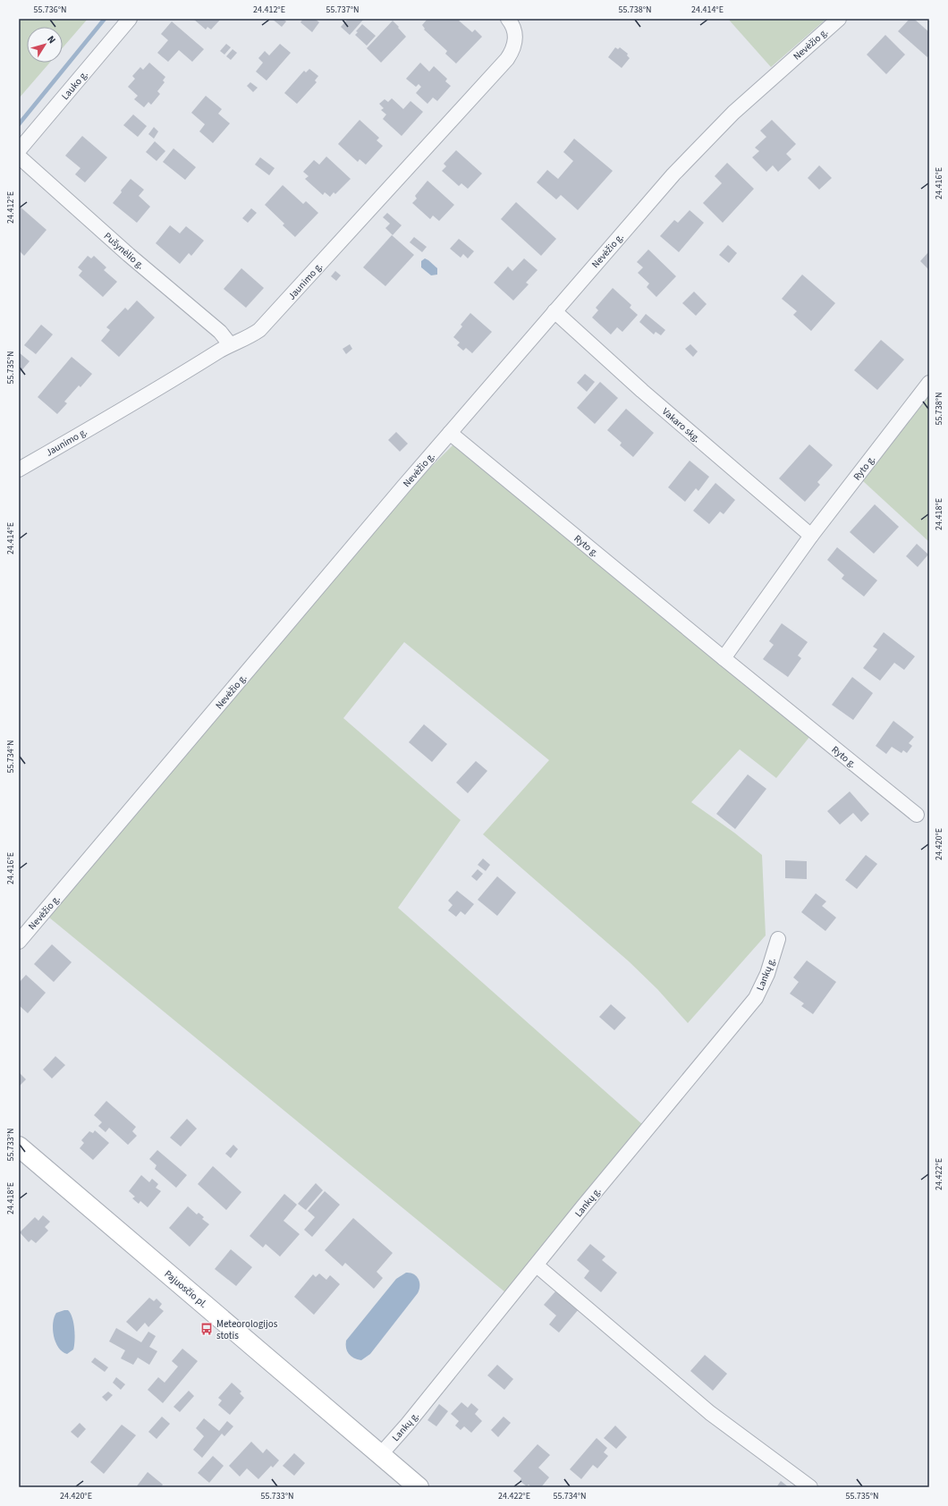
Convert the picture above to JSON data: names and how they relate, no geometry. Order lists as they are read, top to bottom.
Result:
{
  "streets": {
    "main road": ["Pajuosčio pl."],
    "street": [
      "Nevėžio g.",
      "Lauko g.",
      "Pušynėlio g.",
      "Jaunimo g.",
      "Vakaro skg.",
      "Ryto g.",
      "Lankų g."
    ]
  },
  "crossings": [
    ["Nevėžio g.", "Vakaro skg."],
    ["Nevėžio g.", "Ryto g."],
    ["Pušynėlio g.", "Jaunimo g."],
    ["Vakaro skg.", "Ryto g."],
    ["Lankų g.", "Pajuosčio pl."]
  ],
  "places": {
    "bus stop": ["Meteorologijos stotis"]
  },
  "north": "top right",
  "coordinates": [
    "55.736°N",
    "24.412°E",
    "55.737°N",
    "55.738°N",
    "24.414°E",
    "24.416°E",
    "55.735°N",
    "24.418°E",
    "55.734°N",
    "24.420°E",
    "55.733°N",
    "24.422°E"
  ]
}
